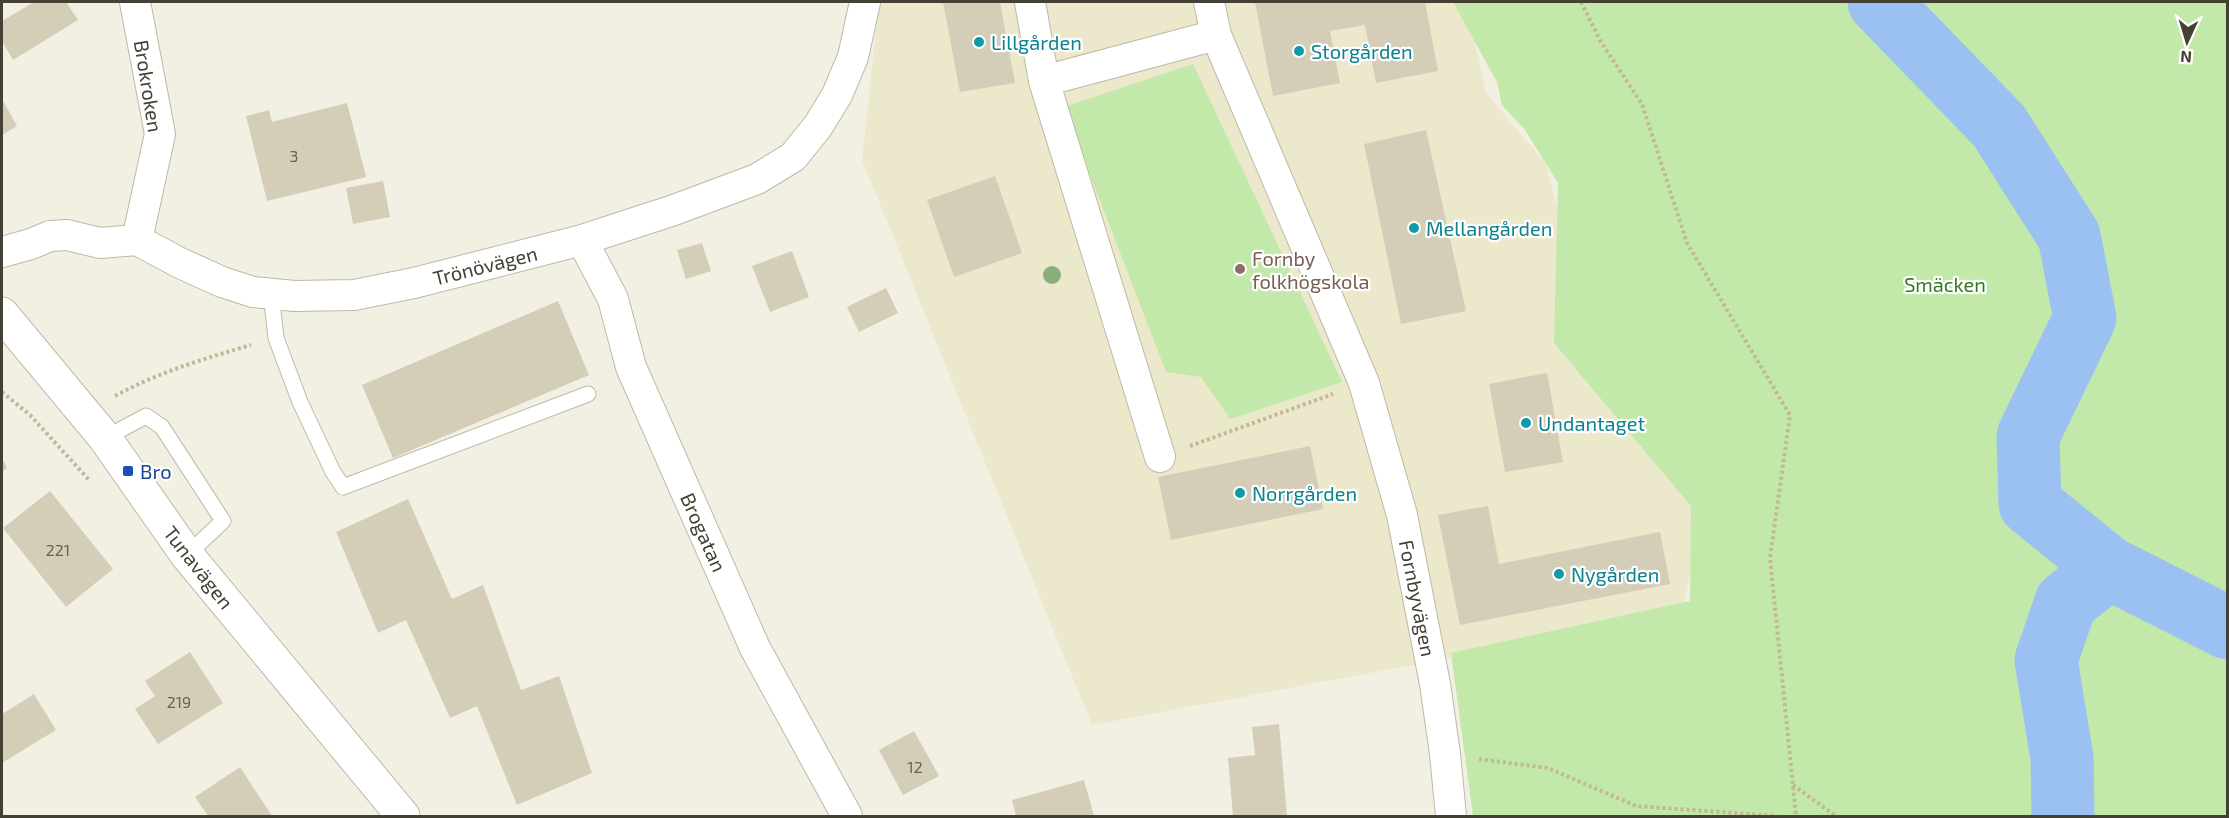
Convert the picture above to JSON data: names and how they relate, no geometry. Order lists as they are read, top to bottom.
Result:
{
  "streets": {
    "street": [
      "Brokroken",
      "Trönövägen",
      "Brogatan",
      "Tunavägen",
      "Fornbyvägen"
    ]
  },
  "crossings": [
    ["Brokroken", "Trönövägen"],
    ["Trönövägen", "Brogatan"]
  ],
  "parks": ["Smäcken"],
  "places": {
    "other": [
      "Lillgården",
      "Storgården",
      "Mellangården",
      "Fornby folkhögskola",
      "Undantaget",
      "Norrgården",
      "Nygården"
    ],
    "transit": ["Bro"]
  },
  "house_numbers": [
    "3",
    "221",
    "219",
    "12"
  ],
  "north": "bottom"
}
